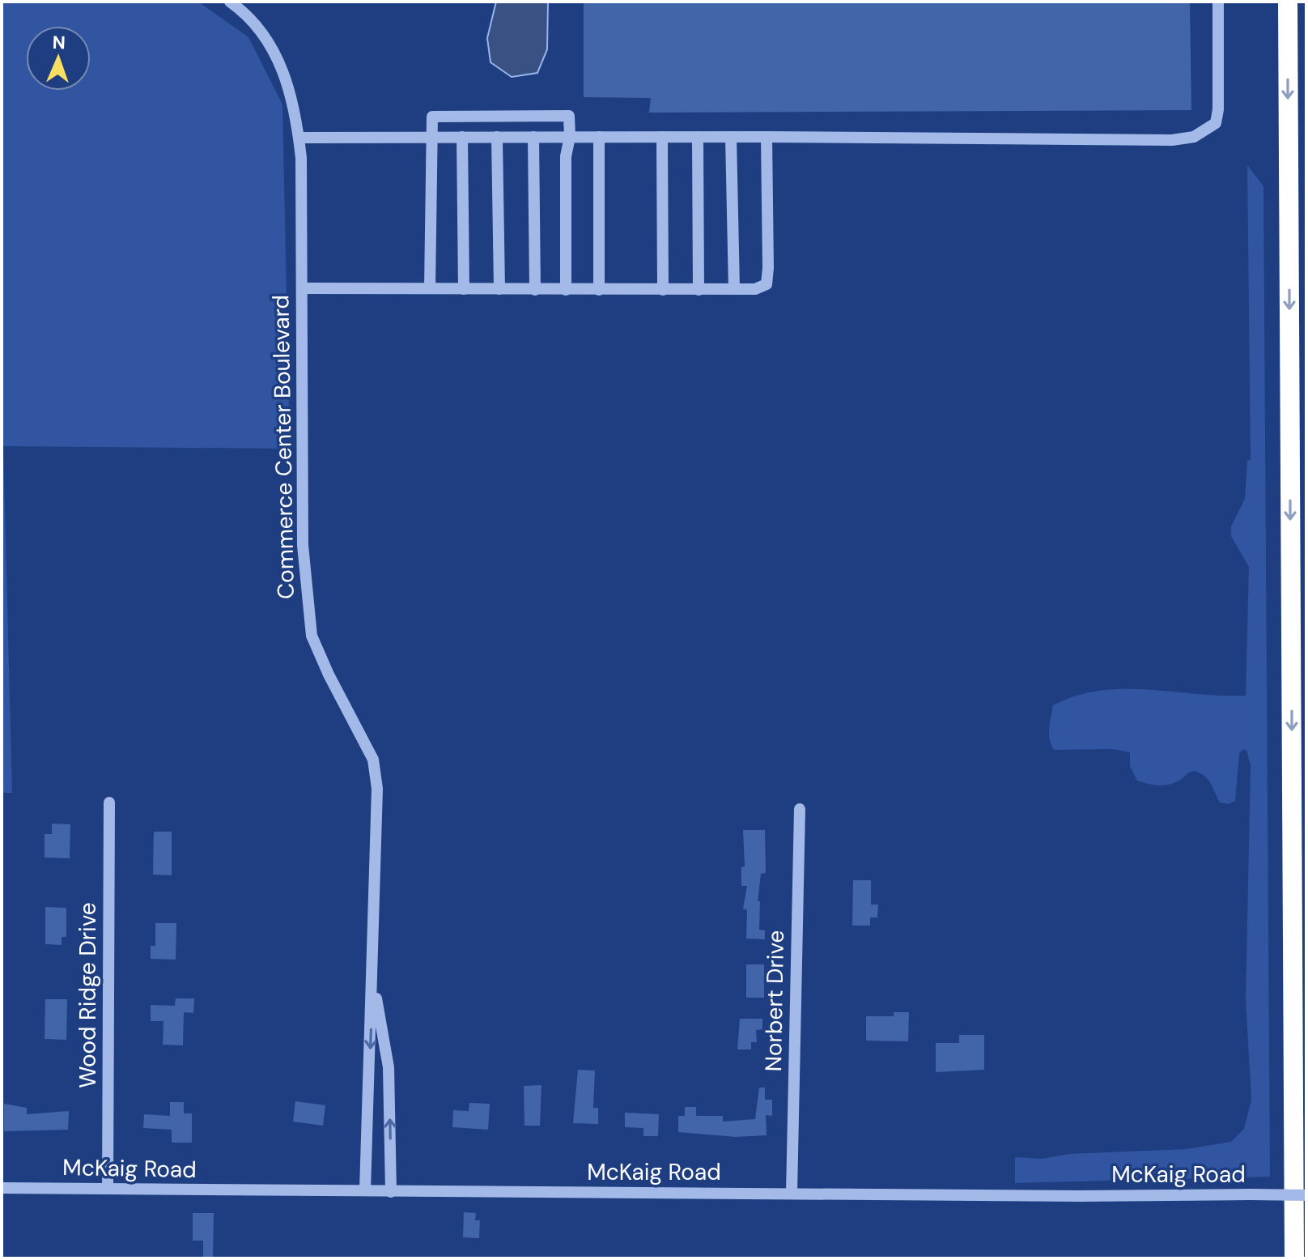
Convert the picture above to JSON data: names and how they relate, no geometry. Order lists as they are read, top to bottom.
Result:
{
  "streets": {
    "street": [
      "Commerce Center Boulevard",
      "Wood Ridge Drive",
      "Norbert Drive",
      "McKaig Road"
    ]
  },
  "crossings": [
    ["Commerce Center Boulevard", "McKaig Road"],
    ["Wood Ridge Drive", "McKaig Road"],
    ["Norbert Drive", "McKaig Road"]
  ],
  "north": "top"
}
